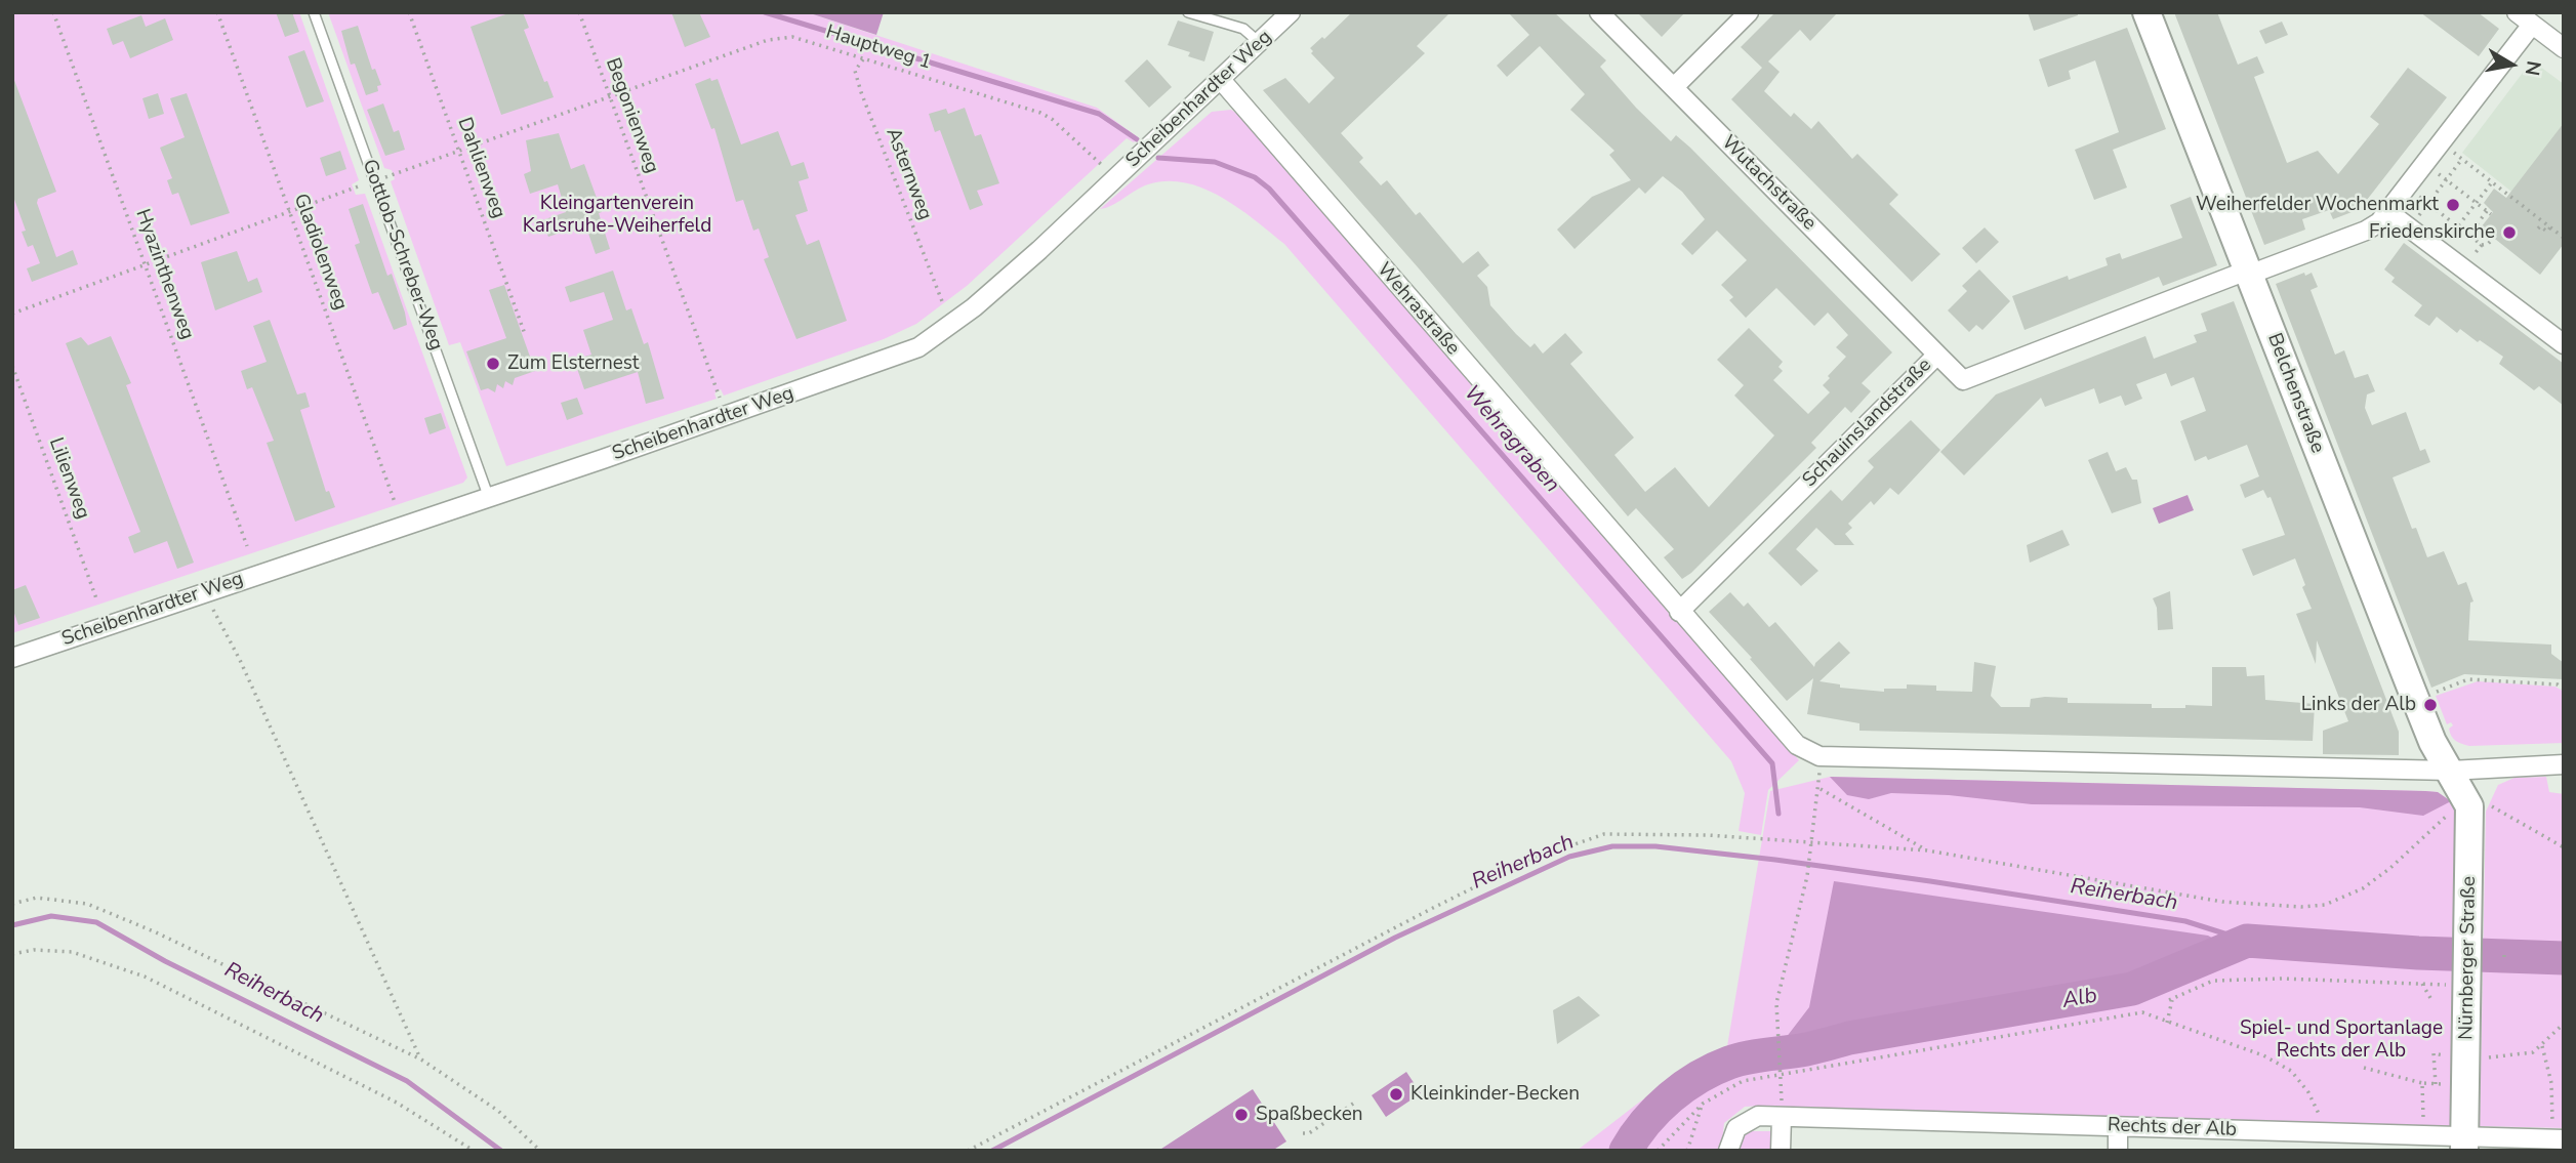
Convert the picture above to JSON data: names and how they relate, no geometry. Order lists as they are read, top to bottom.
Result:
{
  "streets": {
    "street": [
      "Scheibenhardter Weg",
      "Wutachstraße",
      "Wehrastraße",
      "Belchenstraße",
      "Schauinslandstraße",
      "Nürnberger Straße",
      "Rechts der Alb"
    ],
    "lane": ["Gottlob-Schreber-Weg"],
    "path": [
      "Hauptweg 1",
      "Begonienweg",
      "Dahlienweg",
      "Asternweg",
      "Gladiolenweg",
      "Hyazinthenweg",
      "Lilienweg"
    ]
  },
  "crossings": [
    ["Hauptweg 1", "Begonienweg"],
    ["Hauptweg 1", "Dahlienweg"],
    ["Hauptweg 1", "Asternweg"],
    ["Scheibenhardter Weg", "Gottlob-Schreber-Weg"],
    ["Scheibenhardter Weg", "Wehrastraße"],
    ["Wutachstraße", "Schauinslandstraße"],
    ["Wehrastraße", "Schauinslandstraße"],
    ["Belchenstraße", "Schauinslandstraße"],
    ["Belchenstraße", "Nürnberger Straße"],
    ["Nürnberger Straße", "Rechts der Alb"]
  ],
  "water": ["Wehragraben", "Reiherbach", "Alb"],
  "parks": ["Kleingartenverein Karlsruhe-Weiherfeld", "Spiel- und Sportanlage Rechts der Alb"],
  "places": [
    "Weiherfelder Wochenmarkt",
    "Friedenskirche",
    "Zum Elsternest",
    "Links der Alb",
    "Kleinkinder-Becken",
    "Spaßbecken"
  ],
  "north": "right"
}
